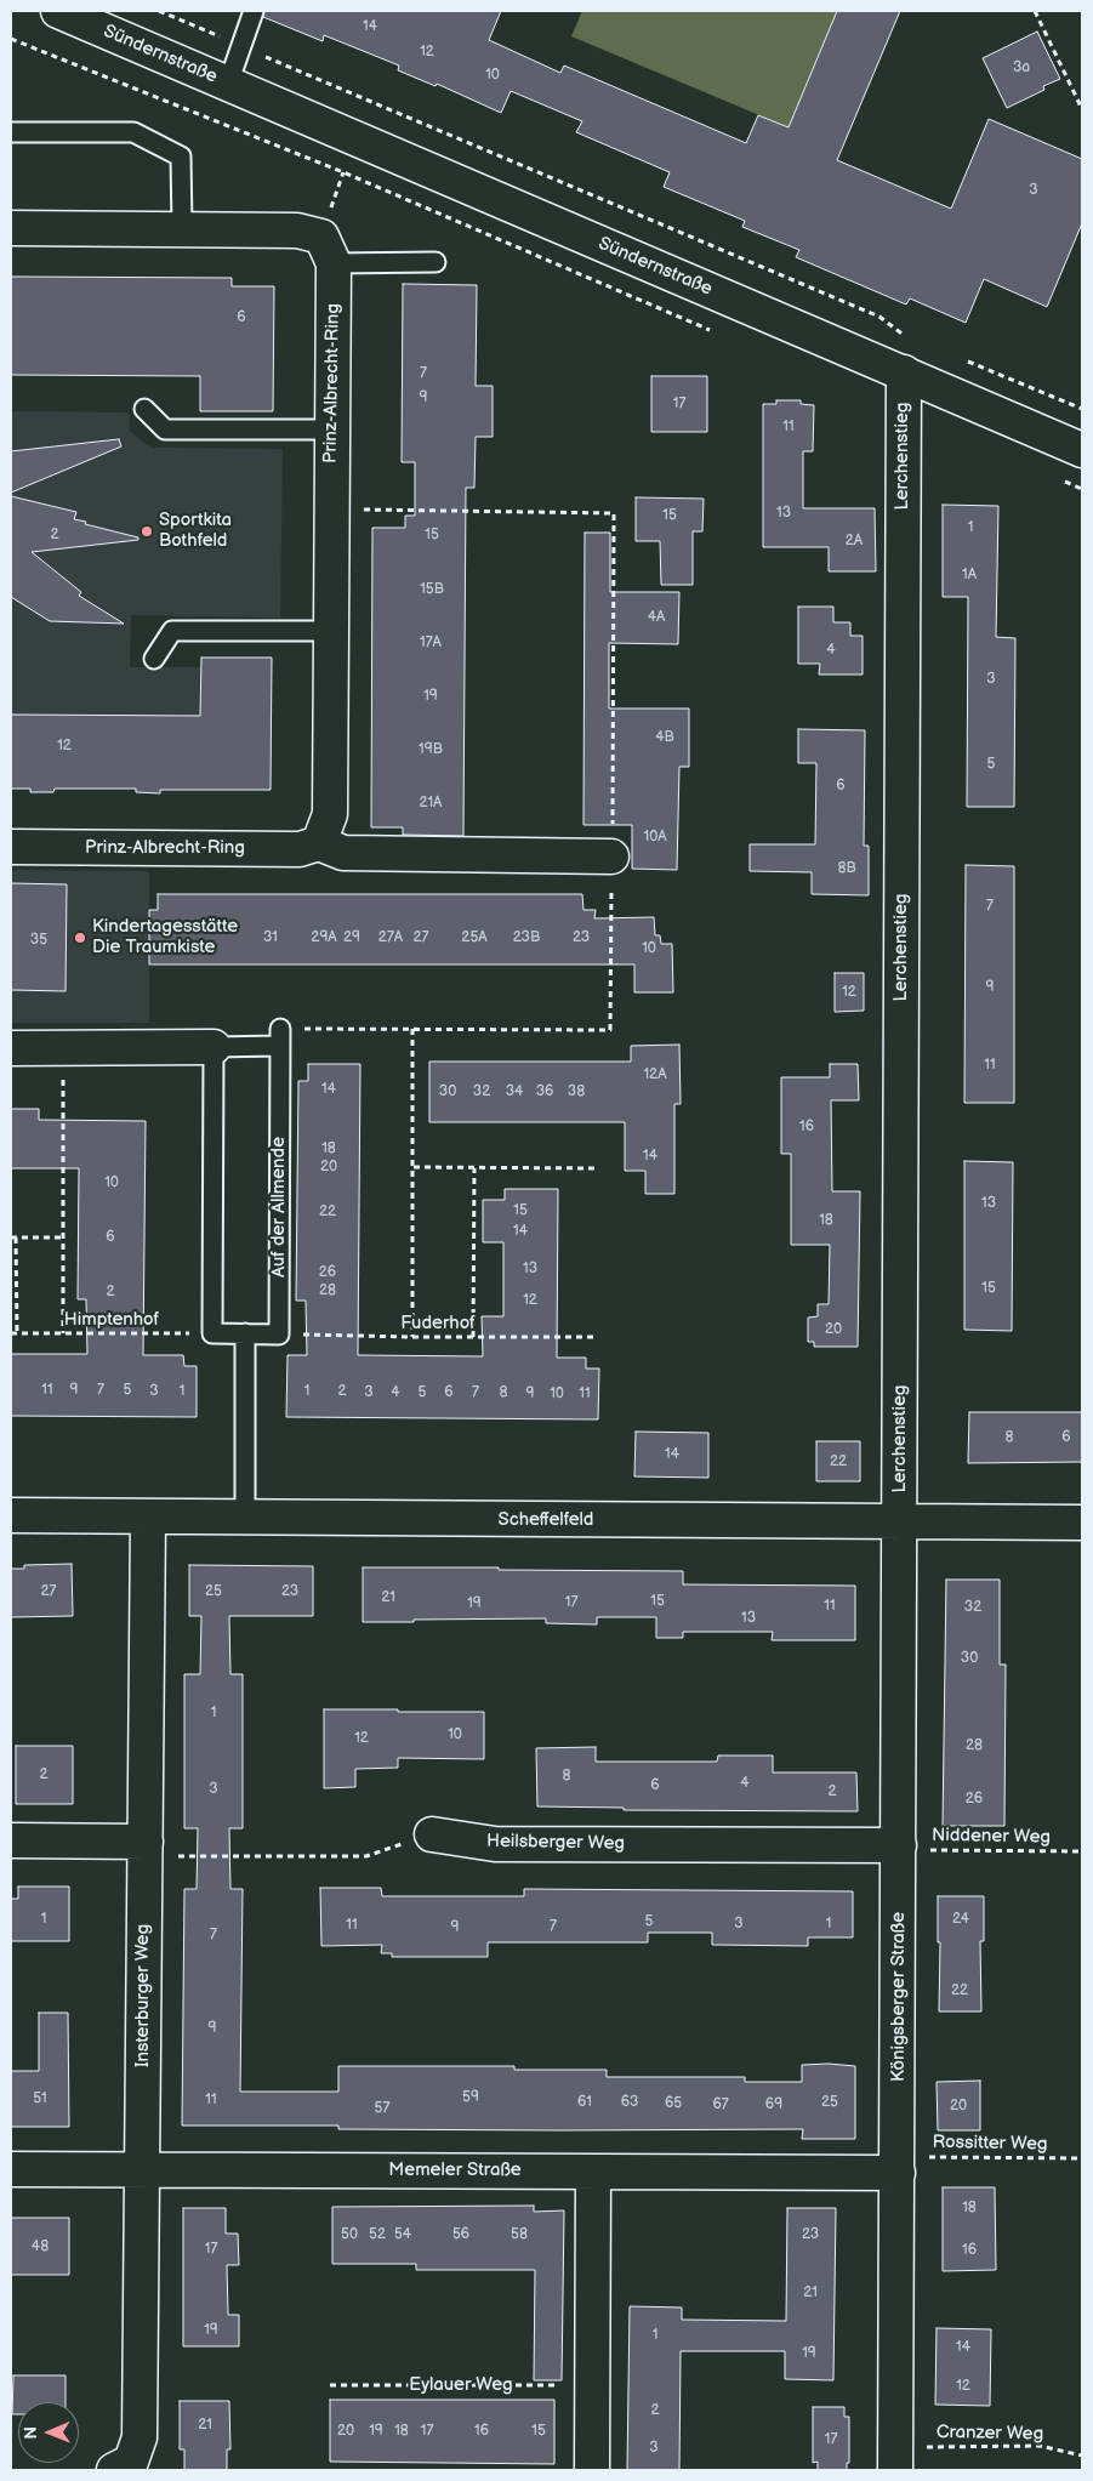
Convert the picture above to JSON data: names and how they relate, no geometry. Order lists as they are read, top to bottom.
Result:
{
  "streets": {
    "street": [
      "Sündernstraße",
      "Prinz-Albrecht-Ring",
      "Lerchenstieg",
      "Scheffelfeld",
      "Heilsberger Weg",
      "Insterburger Weg",
      "Königsberger Straße",
      "Memeler Straße"
    ],
    "lane": ["Auf der Allmende"],
    "path": [
      "Himptenhof",
      "Fuderhof",
      "Niddener Weg",
      "Rossitter Weg",
      "Eylauer Weg",
      "Cranzer Weg"
    ]
  },
  "crossings": [
    ["Sündernstraße", "Lerchenstieg"],
    ["Lerchenstieg", "Scheffelfeld"],
    ["Lerchenstieg", "Königsberger Straße"],
    ["Auf der Allmende", "Fuderhof"],
    ["Scheffelfeld", "Insterburger Weg"],
    ["Scheffelfeld", "Königsberger Straße"],
    ["Niddener Weg", "Heilsberger Weg"],
    ["Niddener Weg", "Königsberger Straße"],
    ["Heilsberger Weg", "Königsberger Straße"],
    ["Insterburger Weg", "Memeler Straße"],
    ["Königsberger Straße", "Rossitter Weg"],
    ["Königsberger Straße", "Memeler Straße"],
    ["Königsberger Straße", "Cranzer Weg"],
    ["Rossitter Weg", "Memeler Straße"]
  ],
  "places": ["Sportkita Bothfeld", "Kindertagesstätte Die Traumkiste"],
  "house_numbers": [
    "14",
    "12",
    "3a",
    "10",
    "3",
    "6",
    "7",
    "9",
    "17",
    "11",
    "13",
    "15",
    "1",
    "2",
    "15",
    "2A",
    "1A",
    "15B",
    "4A",
    "17A",
    "4",
    "3",
    "19",
    "4B",
    "12",
    "19B",
    "5",
    "6",
    "21A",
    "10A",
    "8B",
    "7",
    "31",
    "29A",
    "29",
    "27A",
    "27",
    "25A",
    "23B",
    "23",
    "35",
    "10",
    "9",
    "12",
    "11",
    "12A",
    "14",
    "30",
    "32",
    "34",
    "36",
    "38",
    "16",
    "18",
    "14",
    "20",
    "10",
    "13",
    "15",
    "22",
    "18",
    "14",
    "6",
    "13",
    "26",
    "15",
    "28",
    "2",
    "12",
    "20",
    "11",
    "9",
    "7",
    "5",
    "3",
    "1",
    "1",
    "2",
    "3",
    "4",
    "5",
    "6",
    "7",
    "8",
    "9",
    "10",
    "11",
    "8",
    "6",
    "14",
    "22",
    "27",
    "25",
    "23",
    "21",
    "15",
    "17",
    "19",
    "11",
    "32",
    "13",
    "30",
    "1",
    "10",
    "12",
    "28",
    "2",
    "8",
    "4",
    "6",
    "3",
    "2",
    "26",
    "1",
    "24",
    "5",
    "3",
    "1",
    "11",
    "7",
    "9",
    "7",
    "22",
    "9",
    "59",
    "51",
    "11",
    "61",
    "63",
    "25",
    "65",
    "67",
    "69",
    "20",
    "57",
    "18",
    "50",
    "52",
    "54",
    "56",
    "58",
    "23",
    "48",
    "17",
    "16",
    "21",
    "19",
    "1",
    "14",
    "19",
    "12",
    "2",
    "21",
    "20",
    "19",
    "18",
    "17",
    "16",
    "15",
    "17",
    "3"
  ],
  "north": "left"
}
